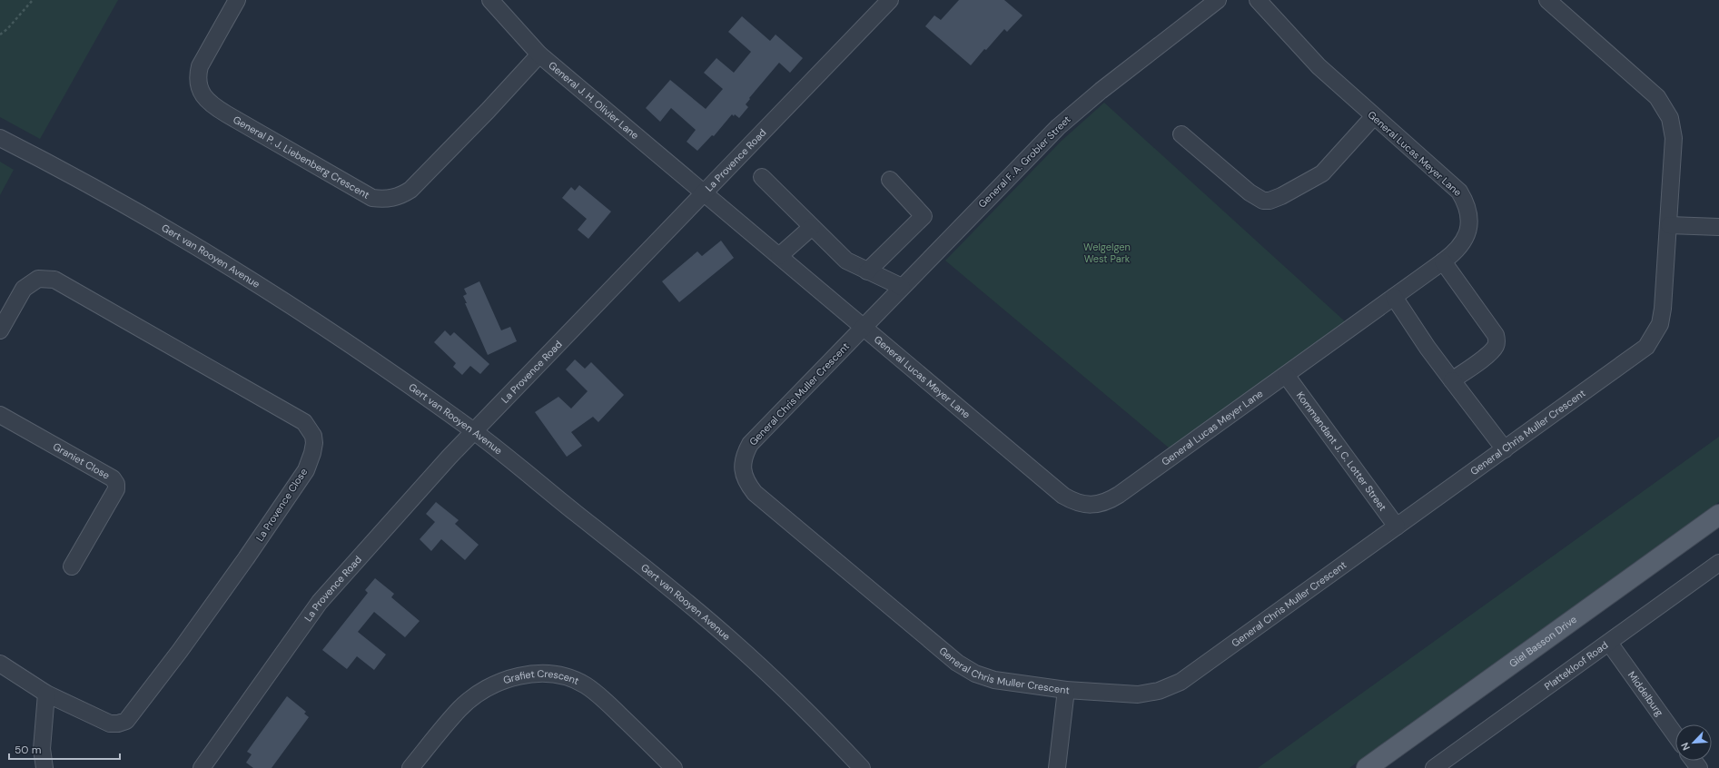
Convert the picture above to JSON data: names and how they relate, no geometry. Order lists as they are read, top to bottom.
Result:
{
  "streets": {
    "main road": ["Giel Basson Drive"],
    "street": [
      "General J. H. Olivier Lane",
      "General Lucas Meyer Lane",
      "General P. J. Liebenberg Crescent",
      "La Provence Road",
      "General F. A. Grobler Street",
      "Gert van Rooyen Avenue",
      "General Chris Muller Crescent",
      "Kommandant J. C. Lotter Street",
      "Graniet Close",
      "La Provence Close",
      "Plattekloof Road",
      "Grafiet Crescent",
      "Middelburg"
    ]
  },
  "crossings": [
    ["General J. H. Olivier Lane", "General Lucas Meyer Lane"],
    ["General J. H. Olivier Lane", "General P. J. Liebenberg Crescent"],
    ["General J. H. Olivier Lane", "La Provence Road"],
    ["General Lucas Meyer Lane", "La Provence Road"],
    ["General Lucas Meyer Lane", "General F. A. Grobler Street"],
    ["General Lucas Meyer Lane", "General Chris Muller Crescent"],
    ["General Lucas Meyer Lane", "Kommandant J. C. Lotter Street"],
    ["La Provence Road", "Gert van Rooyen Avenue"],
    ["General F. A. Grobler Street", "General Chris Muller Crescent"],
    ["General Chris Muller Crescent", "Kommandant J. C. Lotter Street"],
    ["Plattekloof Road", "Middelburg"]
  ],
  "parks": ["Welgelgen West Park"],
  "scale_bar": "50 m",
  "north": "bottom left"
}
